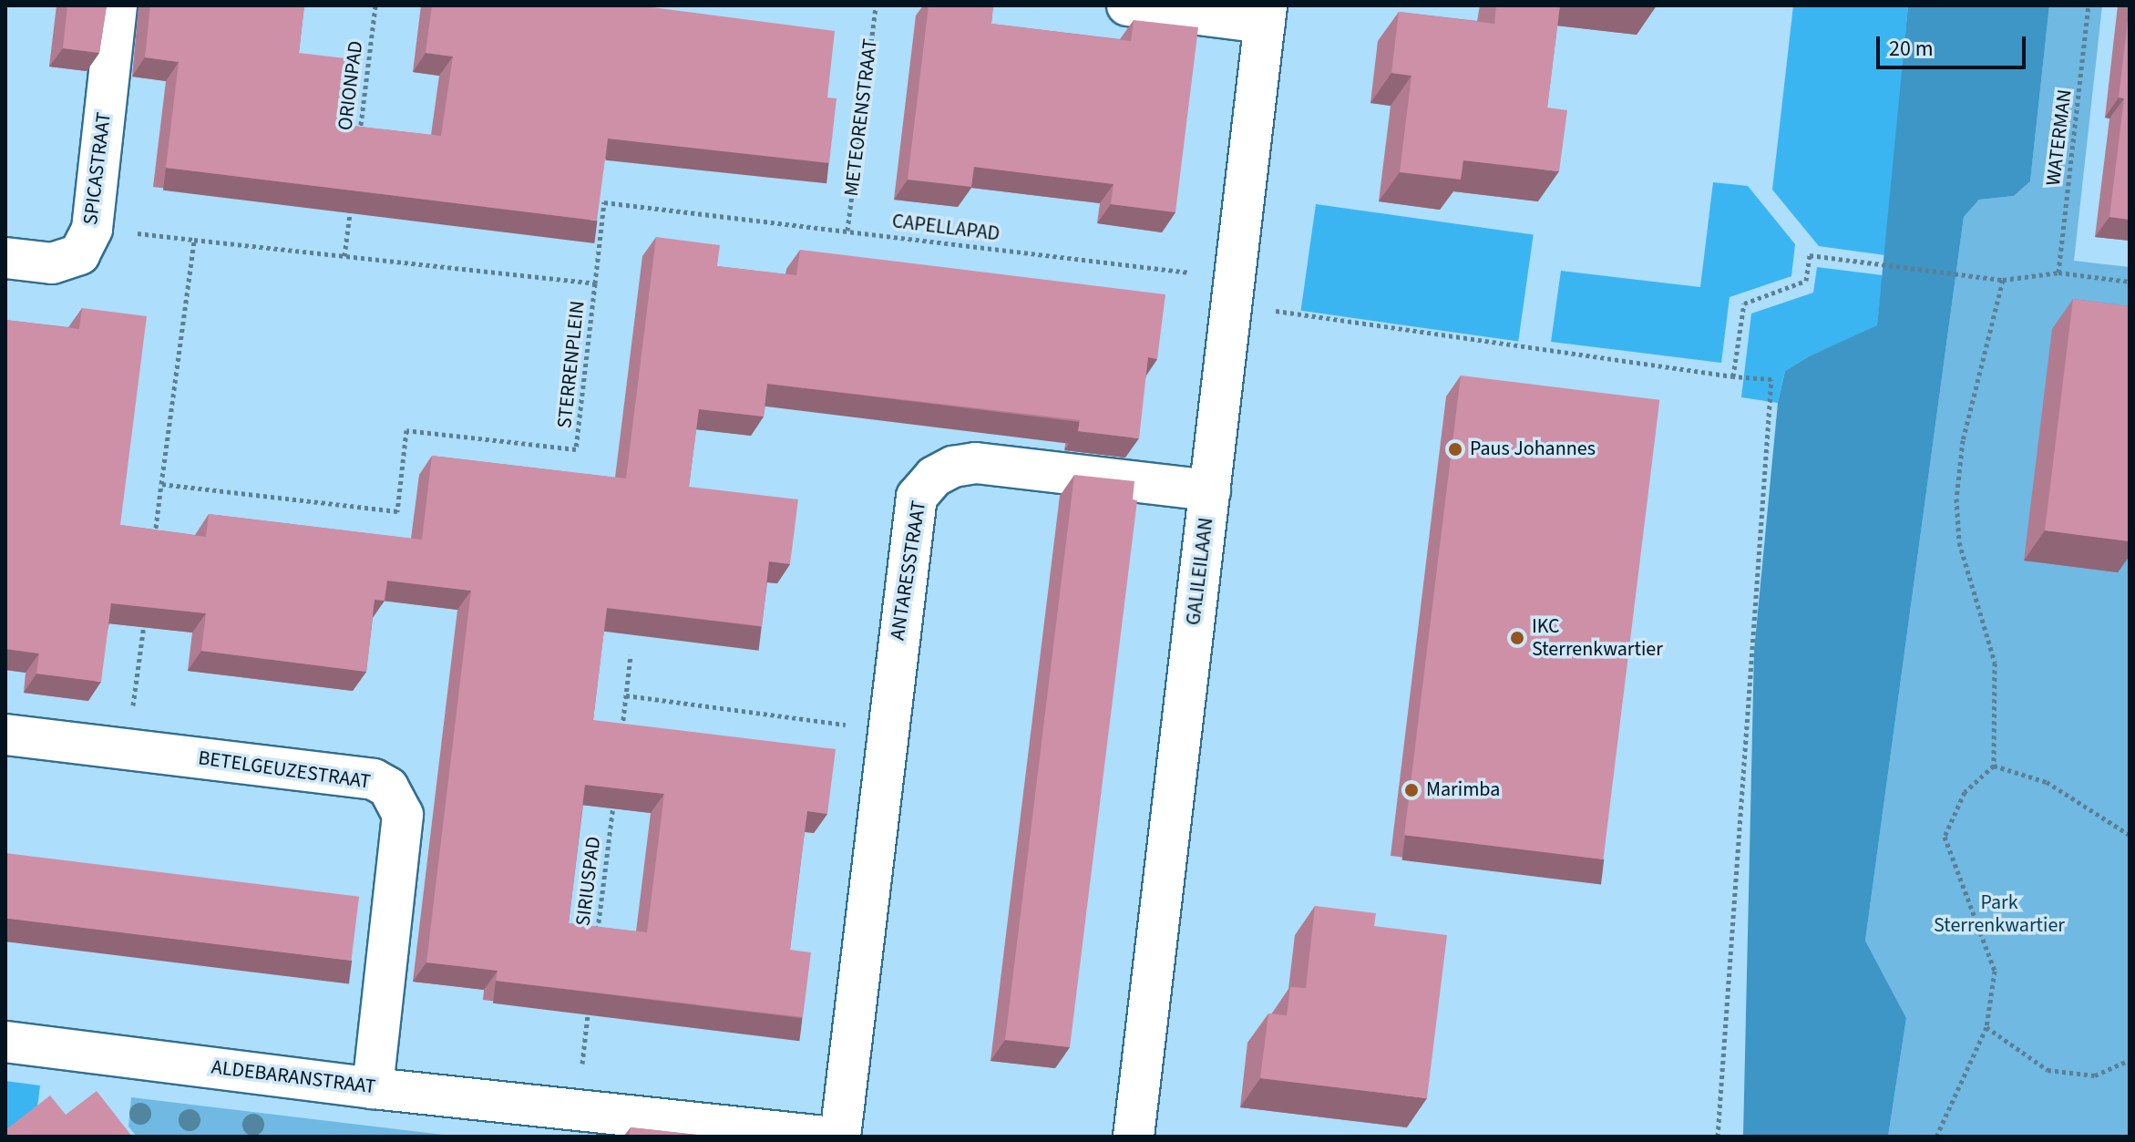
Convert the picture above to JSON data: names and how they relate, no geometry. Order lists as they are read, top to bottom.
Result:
{
  "streets": {
    "street": [
      "SPICASTRAAT",
      "ANTARESSTRAAT",
      "GALILEILAAN",
      "BETELGEUZESTRAAT",
      "ALDEBARANSTRAAT"
    ],
    "path": [
      "ORIONPAD",
      "METEORENSTRAAT",
      "WATERMAN",
      "CAPELLAPAD",
      "STERRENPLEIN",
      "SIRIUSPAD"
    ]
  },
  "crossings": [
    ["METEORENSTRAAT", "CAPELLAPAD"],
    ["SPICASTRAAT", "STERRENPLEIN"],
    ["CAPELLAPAD", "STERRENPLEIN"],
    ["CAPELLAPAD", "GALILEILAAN"],
    ["ANTARESSTRAAT", "GALILEILAAN"],
    ["BETELGEUZESTRAAT", "ALDEBARANSTRAAT"]
  ],
  "parks": ["Park Sterrenkwartier"],
  "places": ["Paus Johannes", "IKC Sterrenkwartier", "Marimba"],
  "scale_bar": "20 m"
}
